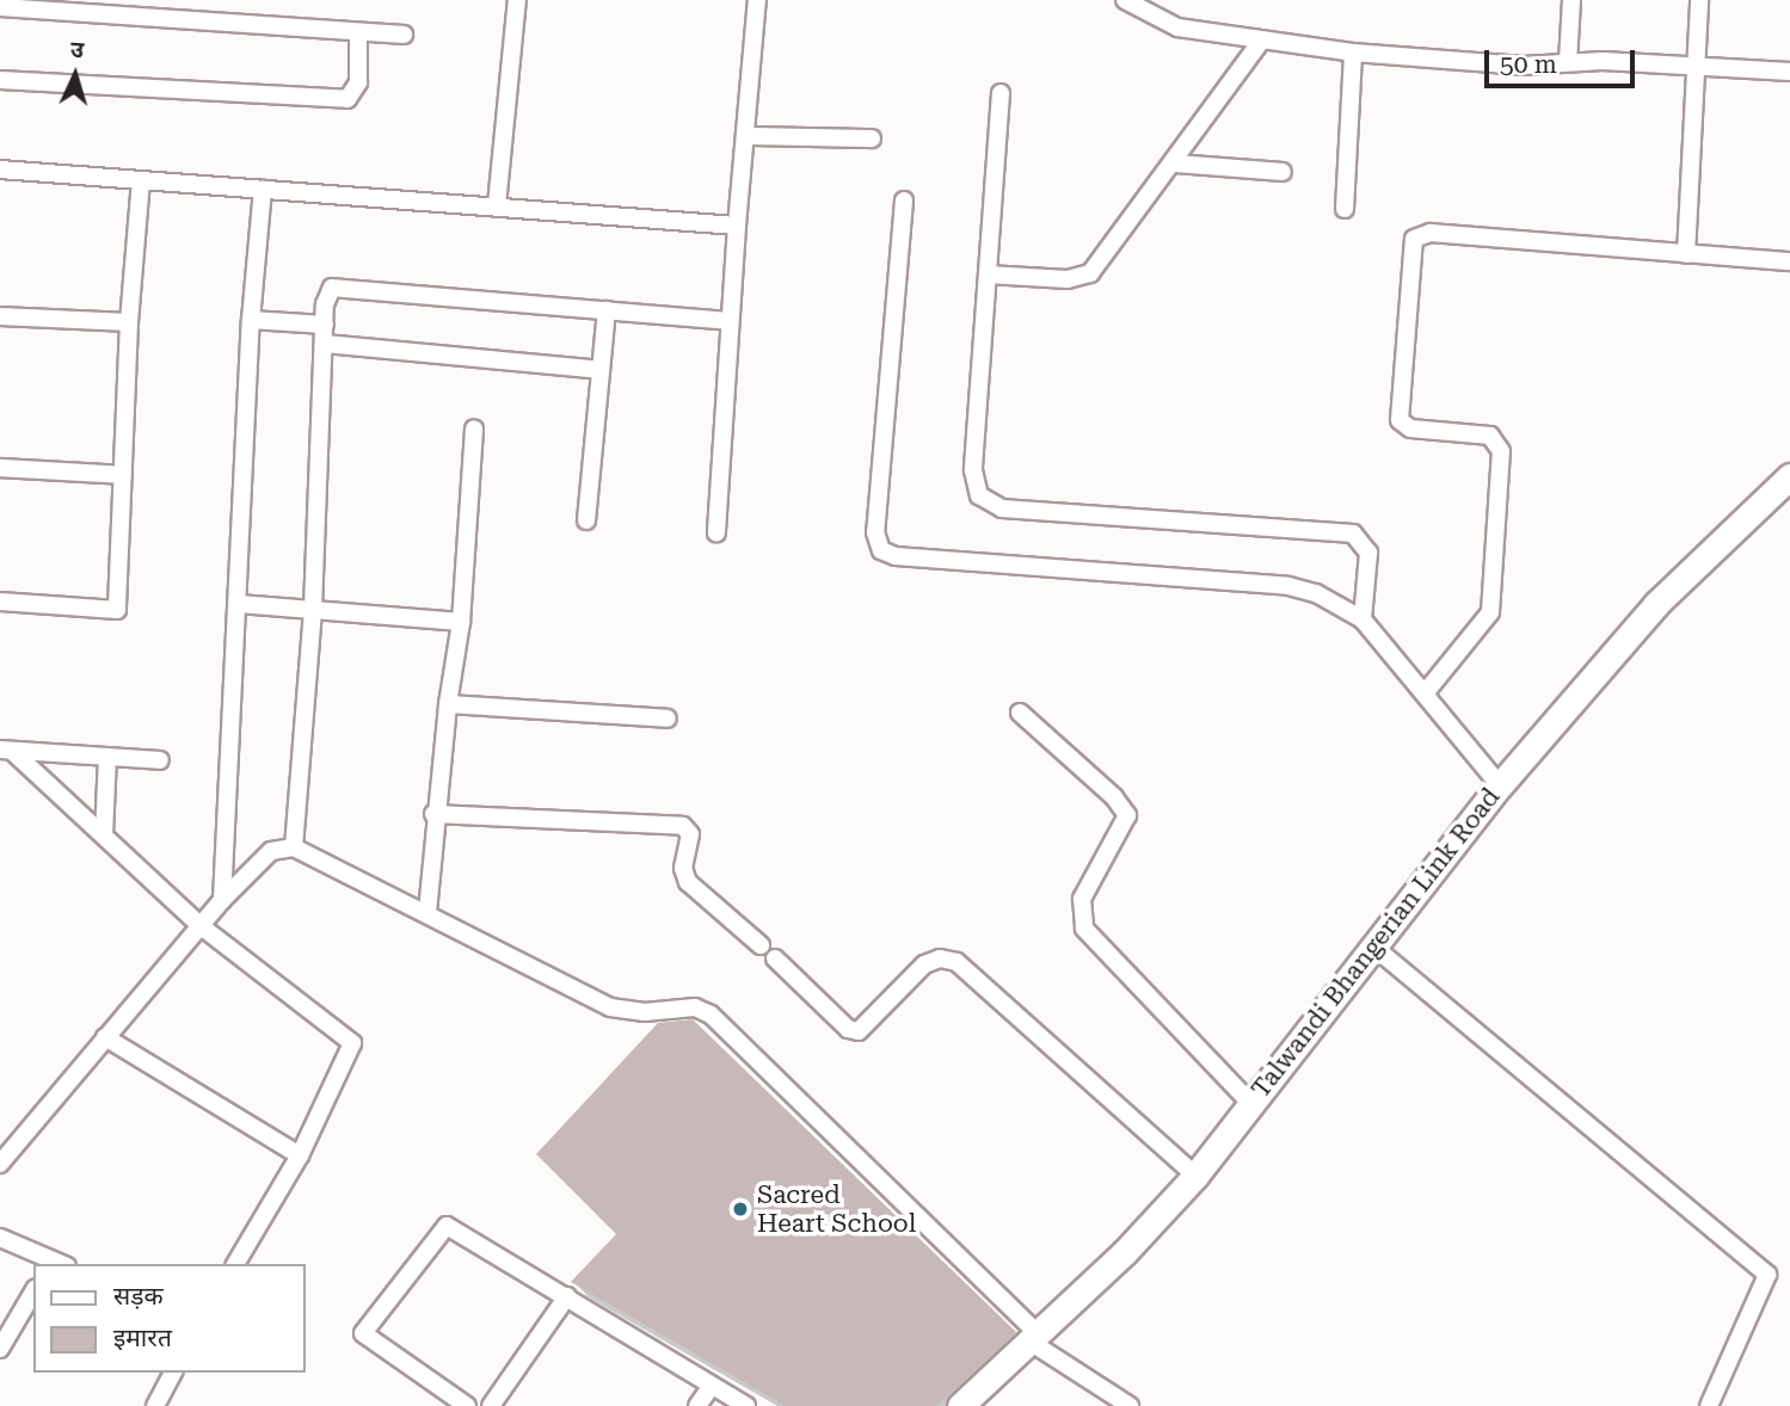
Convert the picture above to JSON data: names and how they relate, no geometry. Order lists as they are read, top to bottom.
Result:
{
  "streets": {
    "street": ["Talwandi Bhangerian Link Road"]
  },
  "places": ["Sacred Heart School"],
  "legend": ["सड़क", "इमारत"],
  "scale_bar": "50 m",
  "north": "top"
}
